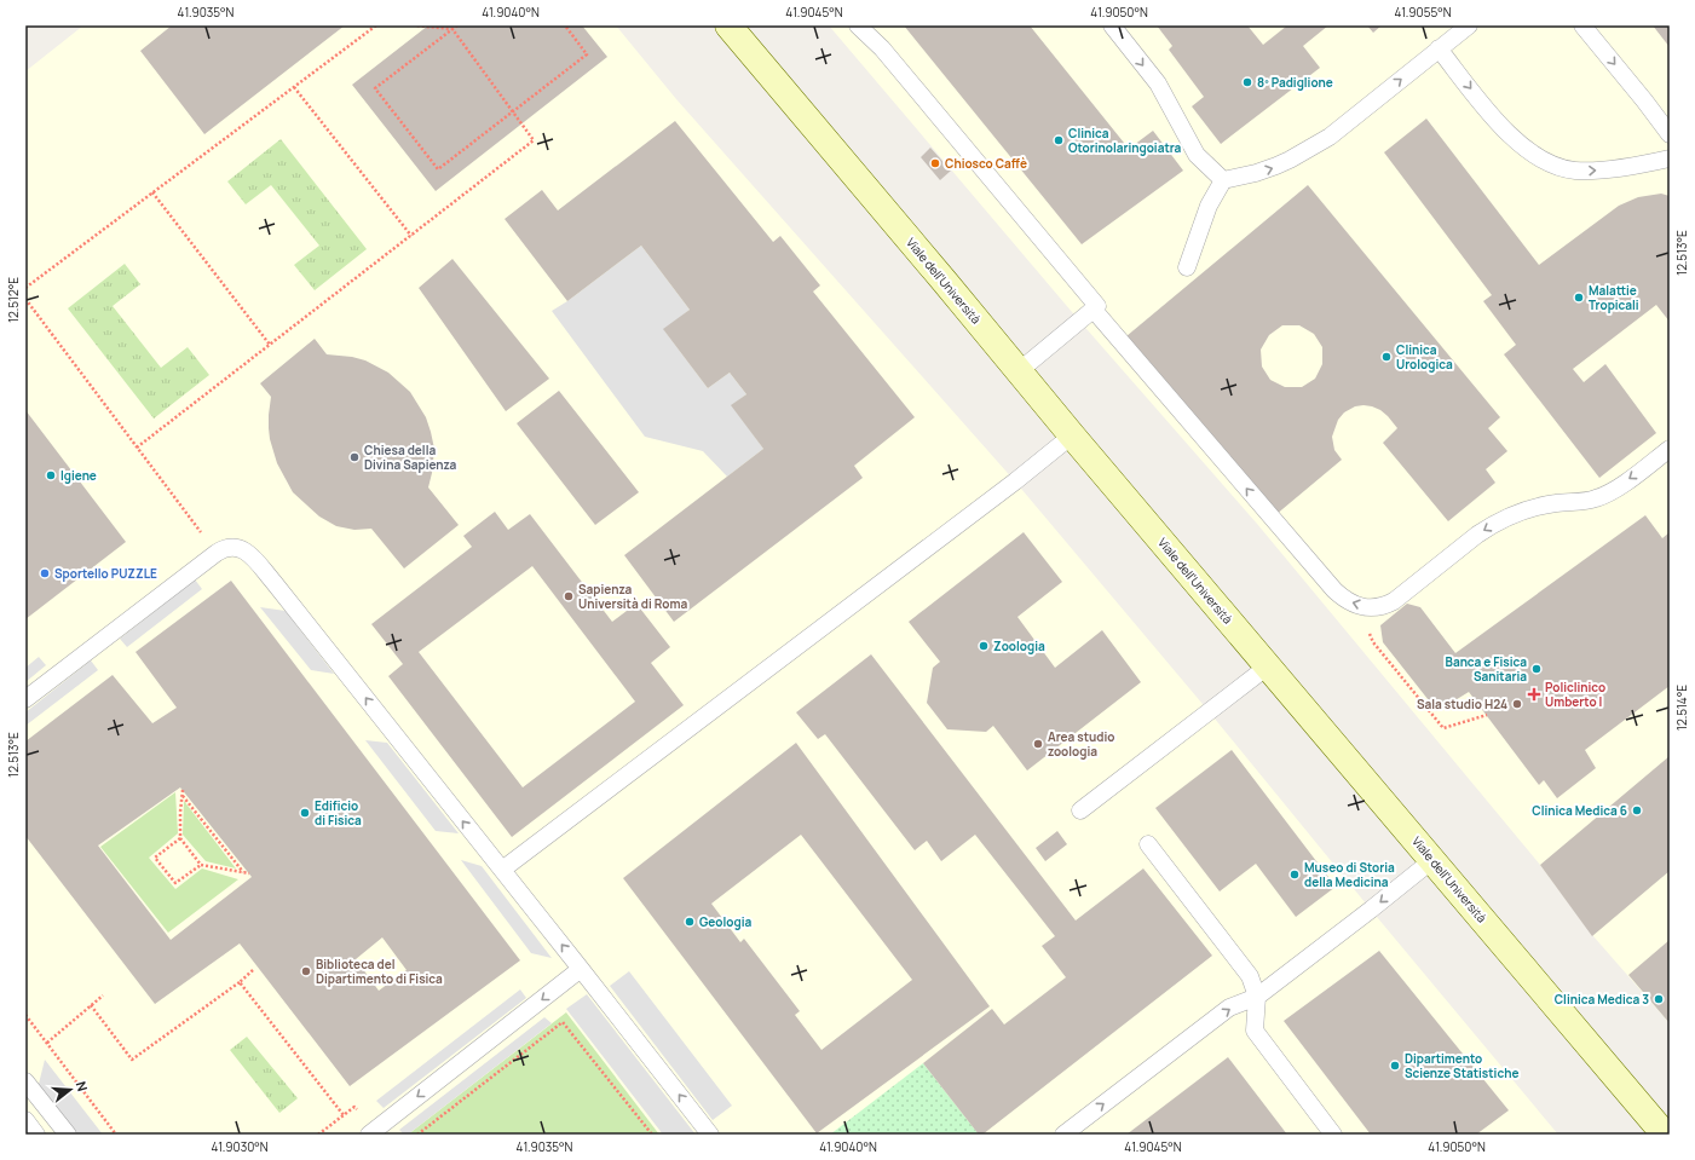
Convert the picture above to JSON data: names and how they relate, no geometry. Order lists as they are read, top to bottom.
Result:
{
  "streets": {
    "street": ["Viale dell'Università"]
  },
  "places": {
    "other": [
      "8º Padiglione",
      "Clinica Otorinolaringoiatra",
      "Chiosco Caffè",
      "Malattie Tropicali",
      "Clinica Urologica",
      "Chiesa della Divina Sapienza",
      "Igiene",
      "Sportello PUZZLE",
      "Sapienza Università di Roma",
      "Zoologia",
      "Banca e Fisica Sanitaria",
      "Sala studio H24",
      "Area studio zoologia",
      "Clinica Medica 6",
      "Edificio di Fisica",
      "Museo di Storia della Medicina",
      "Geologia",
      "Biblioteca del Dipartimento di Fisica",
      "Clinica Medica 3",
      "Dipartimento Scienze Statistiche"
    ],
    "health": ["Policlinico Umberto I"]
  },
  "north": "right",
  "coordinates": [
    "41.9035°N",
    "41.9040°N",
    "41.9045°N",
    "41.9050°N",
    "41.9055°N",
    "12.513°E",
    "12.512°E",
    "12.514°E",
    "41.9030°N"
  ]
}
